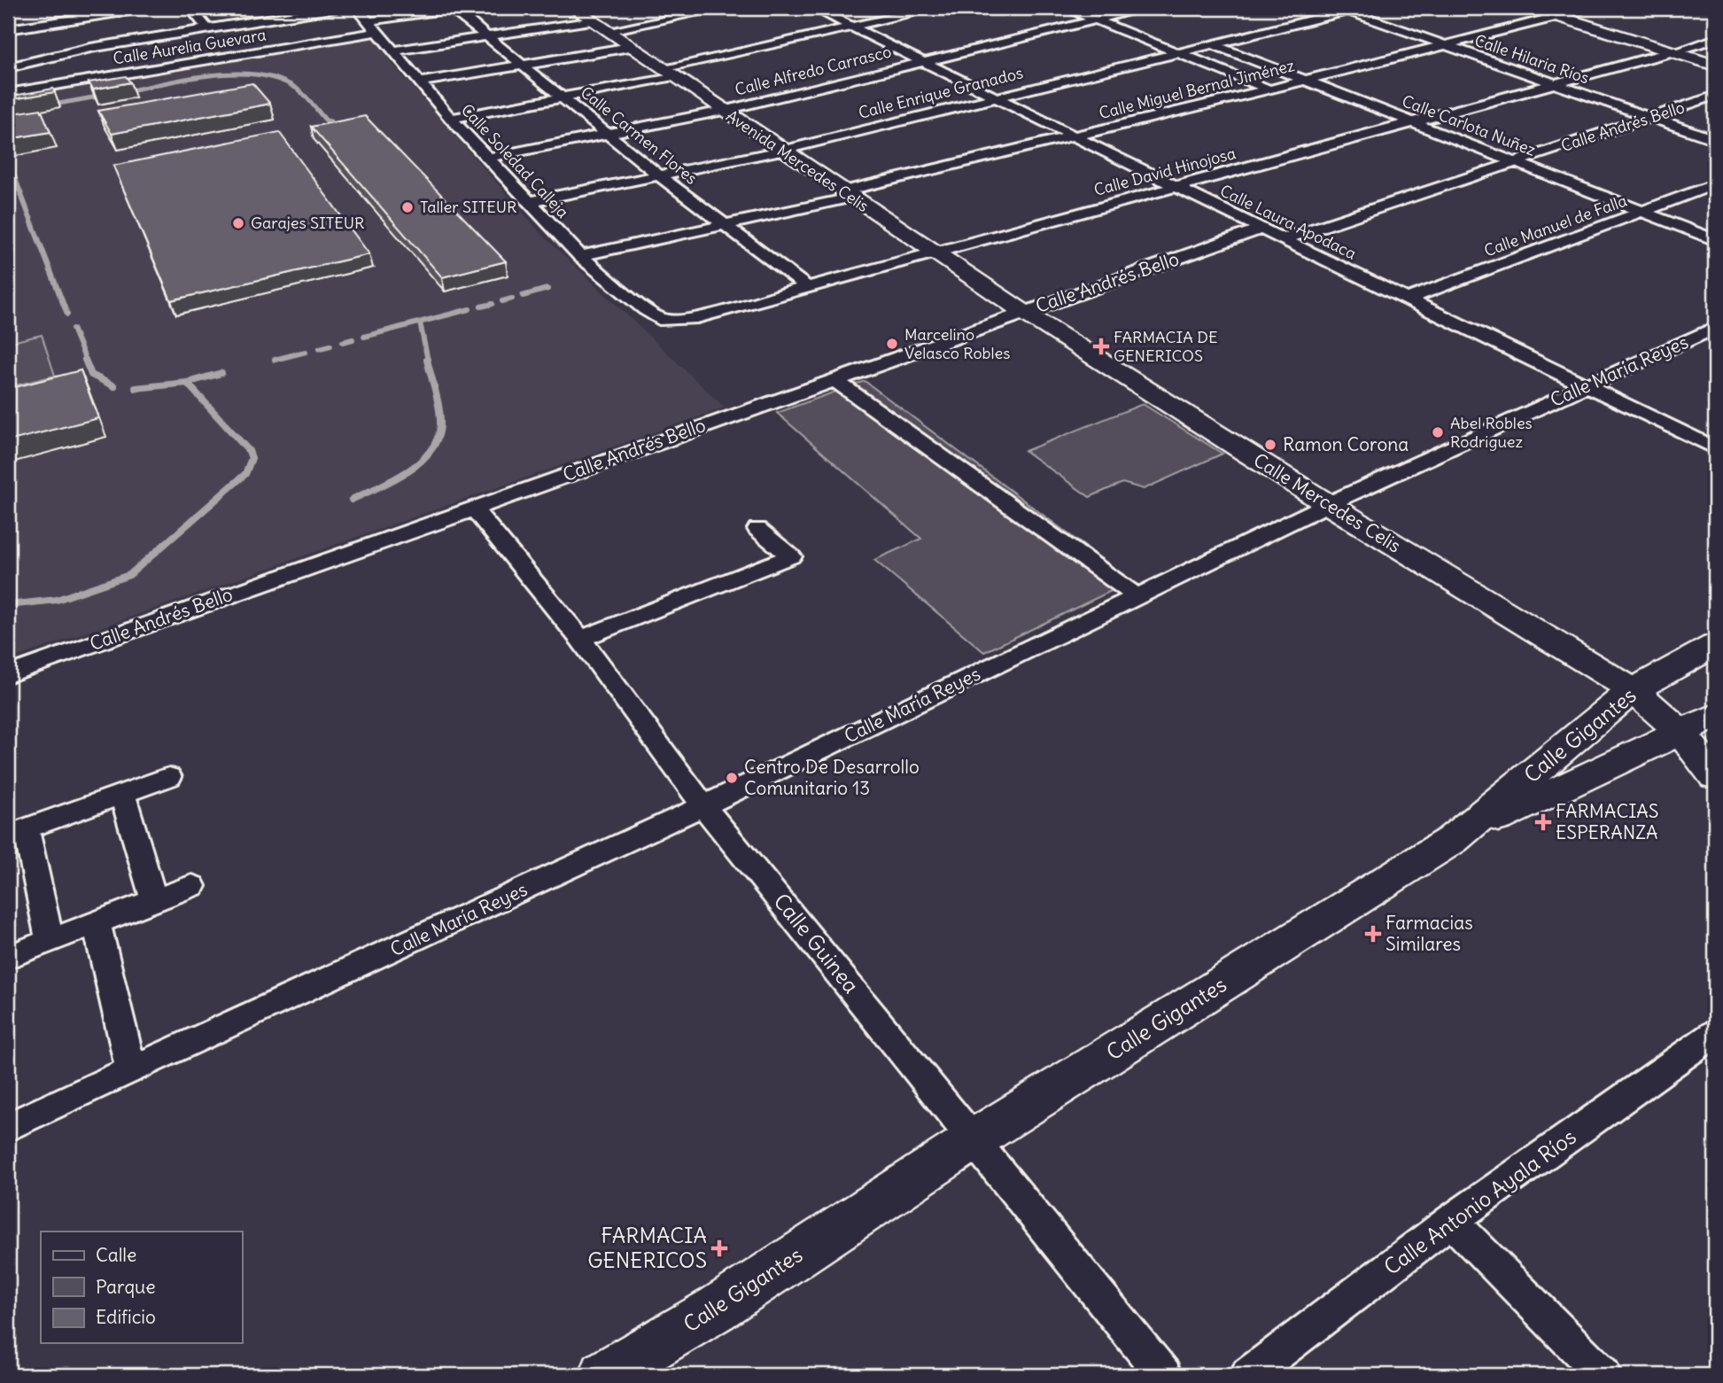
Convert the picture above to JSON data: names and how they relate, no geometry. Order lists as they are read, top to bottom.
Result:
{
  "streets": {
    "main road": ["Avenida Mercedes Celis", "Calle Mercedes Celis", "Calle Gigantes"],
    "street": [
      "Calle Aurelia Guevara",
      "Calle Hilaria Ríos",
      "Calle Alfredo Carrasco",
      "Calle Miguel Bernal Jiménez",
      "Calle Enrique Granados",
      "Calle Carlota Nuñez",
      "Calle Andrés Bello",
      "Calle Carmen Flores",
      "Calle Soledad Calleja",
      "Calle David Hinojosa",
      "Calle Laura Apodaca",
      "Calle Manuel de Falla",
      "Calle María Reyes",
      "Calle Guinea",
      "Calle Antonio Ayala Ríos"
    ]
  },
  "crossings": [
    ["Calle Aurelia Guevara", "Calle Carmen Flores"],
    ["Calle Aurelia Guevara", "Calle Soledad Calleja"],
    ["Calle Hilaria Ríos", "Calle Miguel Bernal Jiménez"],
    ["Calle Hilaria Ríos", "Calle Enrique Granados"],
    ["Calle Hilaria Ríos", "Calle Andrés Bello"],
    ["Calle Hilaria Ríos", "Calle David Hinojosa"],
    ["Calle Alfredo Carrasco", "Calle Carmen Flores"],
    ["Calle Alfredo Carrasco", "Calle Soledad Calleja"],
    ["Calle Alfredo Carrasco", "Avenida Mercedes Celis"],
    ["Calle Alfredo Carrasco", "Calle Laura Apodaca"],
    ["Calle Miguel Bernal Jiménez", "Calle Carlota Nuñez"],
    ["Calle Miguel Bernal Jiménez", "Calle Carmen Flores"],
    ["Calle Miguel Bernal Jiménez", "Calle Soledad Calleja"],
    ["Calle Miguel Bernal Jiménez", "Avenida Mercedes Celis"],
    ["Calle Miguel Bernal Jiménez", "Calle Laura Apodaca"],
    ["Calle Enrique Granados", "Calle Carlota Nuñez"],
    ["Calle Enrique Granados", "Calle Carmen Flores"],
    ["Calle Enrique Granados", "Calle Soledad Calleja"],
    ["Calle Enrique Granados", "Avenida Mercedes Celis"],
    ["Calle Enrique Granados", "Calle Laura Apodaca"],
    ["Calle Carlota Nuñez", "Calle Andrés Bello"],
    ["Calle Carlota Nuñez", "Calle David Hinojosa"],
    ["Calle Carlota Nuñez", "Calle Manuel de Falla"],
    ["Calle Andrés Bello", "Avenida Mercedes Celis"],
    ["Calle Andrés Bello", "Calle Laura Apodaca"],
    ["Calle Andrés Bello", "Calle Mercedes Celis"],
    ["Calle Andrés Bello", "Calle Guinea"],
    ["Calle Carmen Flores", "Calle David Hinojosa"],
    ["Calle Soledad Calleja", "Calle David Hinojosa"],
    ["Avenida Mercedes Celis", "Calle David Hinojosa"],
    ["Avenida Mercedes Celis", "Calle Mercedes Celis"],
    ["Calle David Hinojosa", "Calle Laura Apodaca"],
    ["Calle Laura Apodaca", "Calle Manuel de Falla"],
    ["Calle Laura Apodaca", "Calle María Reyes"],
    ["Calle María Reyes", "Calle Mercedes Celis"],
    ["Calle María Reyes", "Calle Guinea"],
    ["Calle Mercedes Celis", "Calle Gigantes"],
    ["Calle Gigantes", "Calle Guinea"]
  ],
  "places": {
    "other": [
      "Taller SITEUR",
      "Garajes SITEUR",
      "Marcelino Velasco Robles",
      "Abel Robles Rodriguez",
      "Ramon Corona",
      "Centro De Desarrollo Comunitario 13"
    ],
    "health": [
      "FARMACIA DE GENERICOS",
      "FARMACIAS ESPERANZA",
      "Farmacias Similares",
      "FARMACIA GENERICOS"
    ]
  },
  "legend": ["Calle", "Parque", "Edificio"]
}
